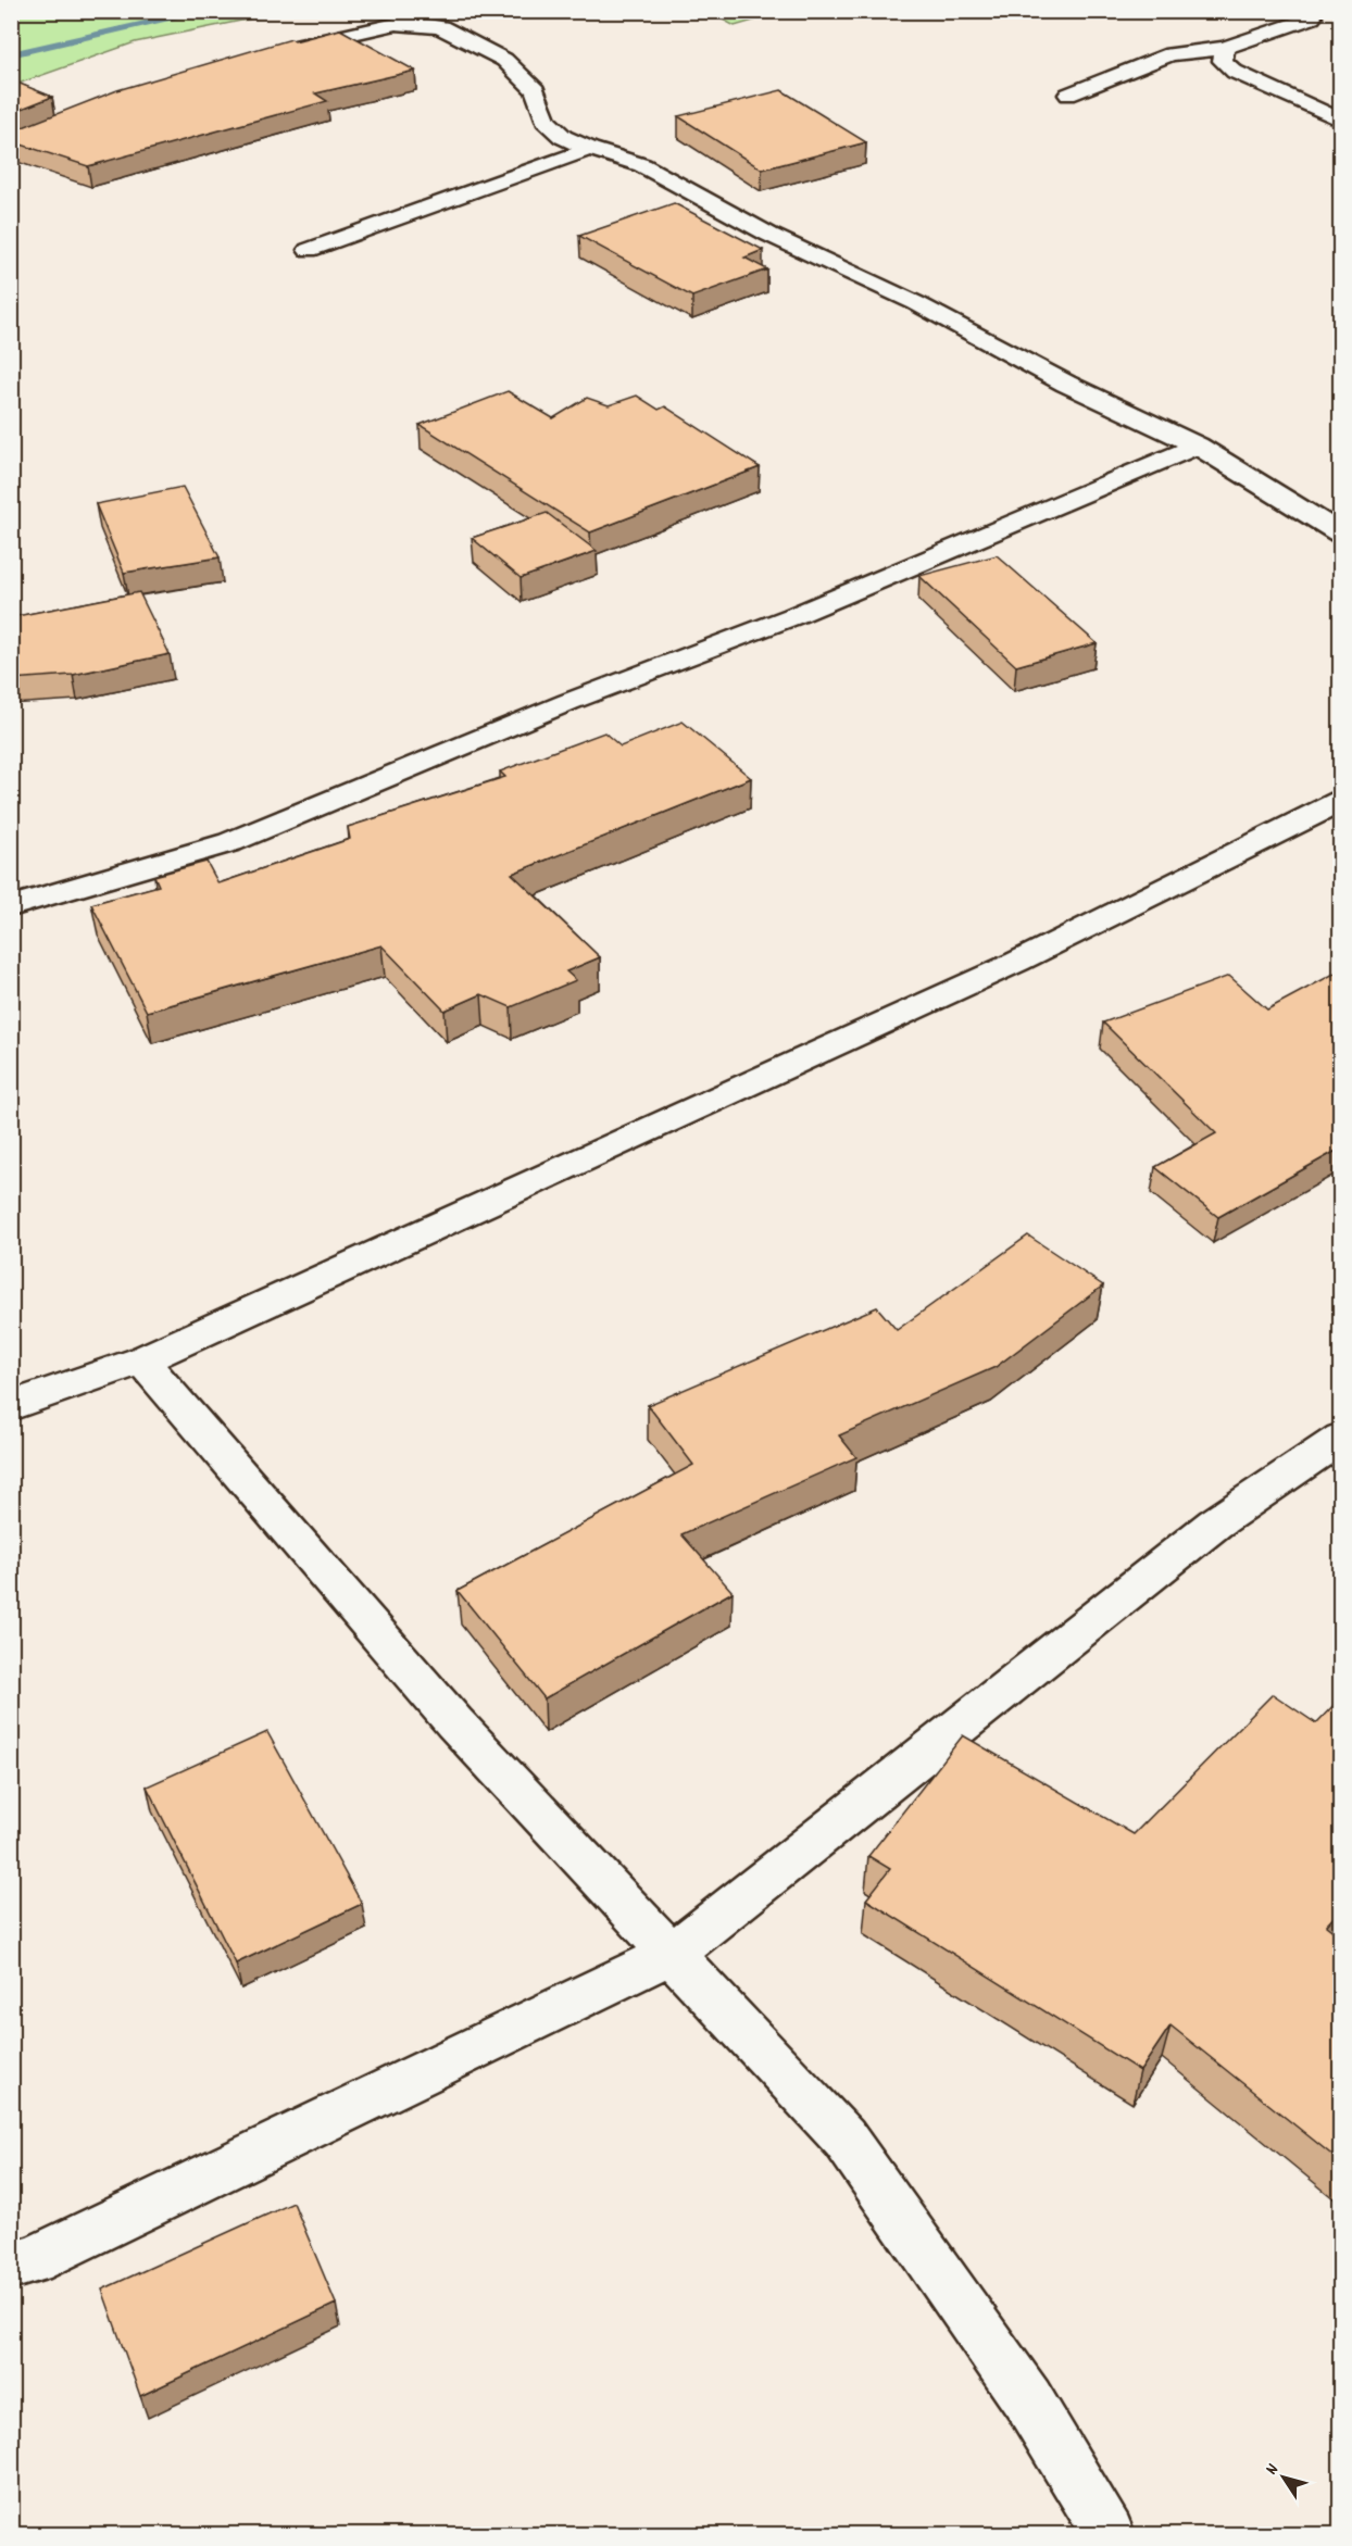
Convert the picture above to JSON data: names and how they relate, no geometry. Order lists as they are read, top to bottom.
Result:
{
  "north": "top left"
}
